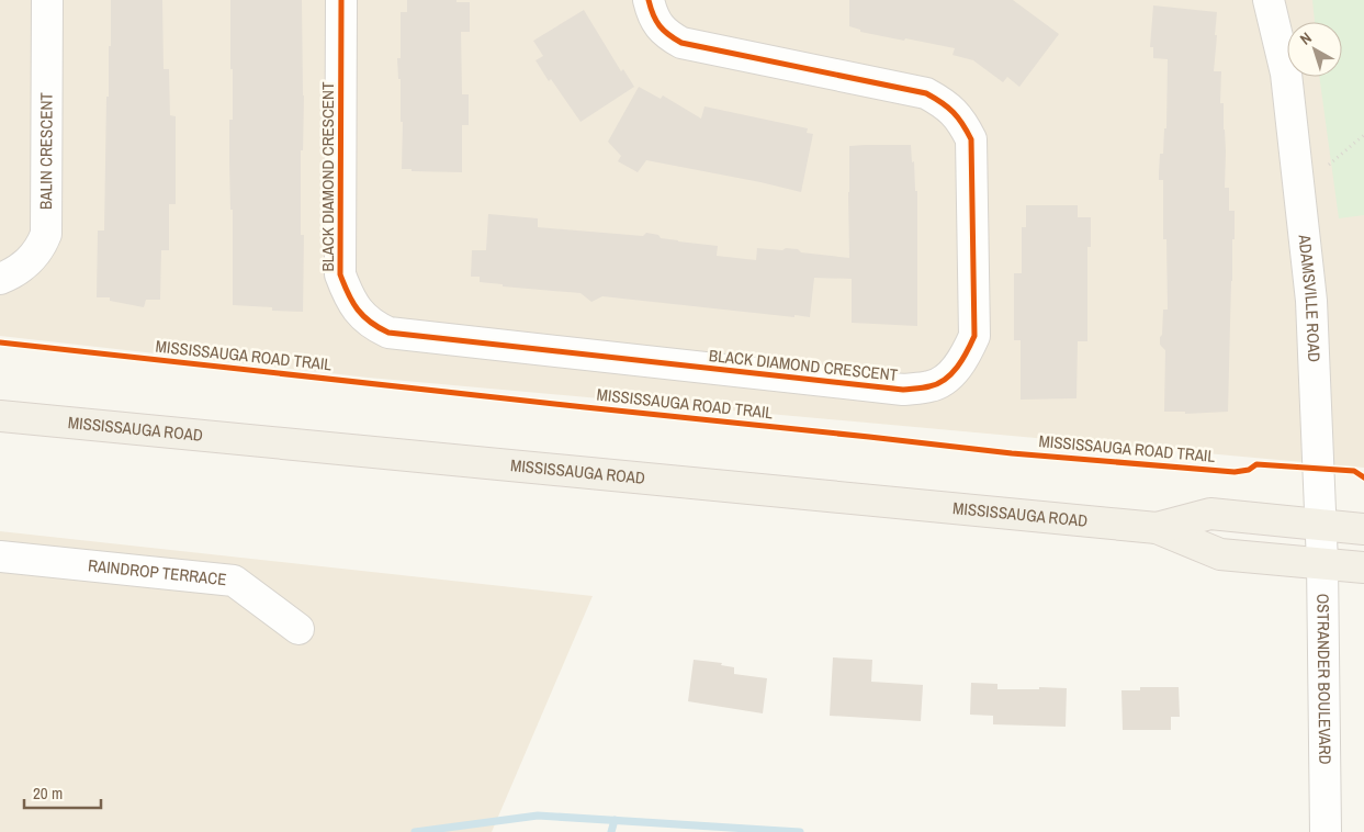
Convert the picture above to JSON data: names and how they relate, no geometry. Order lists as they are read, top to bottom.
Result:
{
  "streets": {
    "main road": ["MISSISSAUGA ROAD"],
    "street": [
      "BALIN CRESCENT",
      "BLACK DIAMOND CRESCENT",
      "ADAMSVILLE ROAD",
      "RAINDROP TERRACE",
      "OSTRANDER BOULEVARD"
    ],
    "cycle path": ["MISSISSAUGA ROAD TRAIL"]
  },
  "crossings": [
    ["ADAMSVILLE ROAD", "MISSISSAUGA ROAD"],
    ["ADAMSVILLE ROAD", "OSTRANDER BOULEVARD"],
    ["MISSISSAUGA ROAD", "OSTRANDER BOULEVARD"]
  ],
  "scale_bar": "20 m",
  "north": "top left"
}
